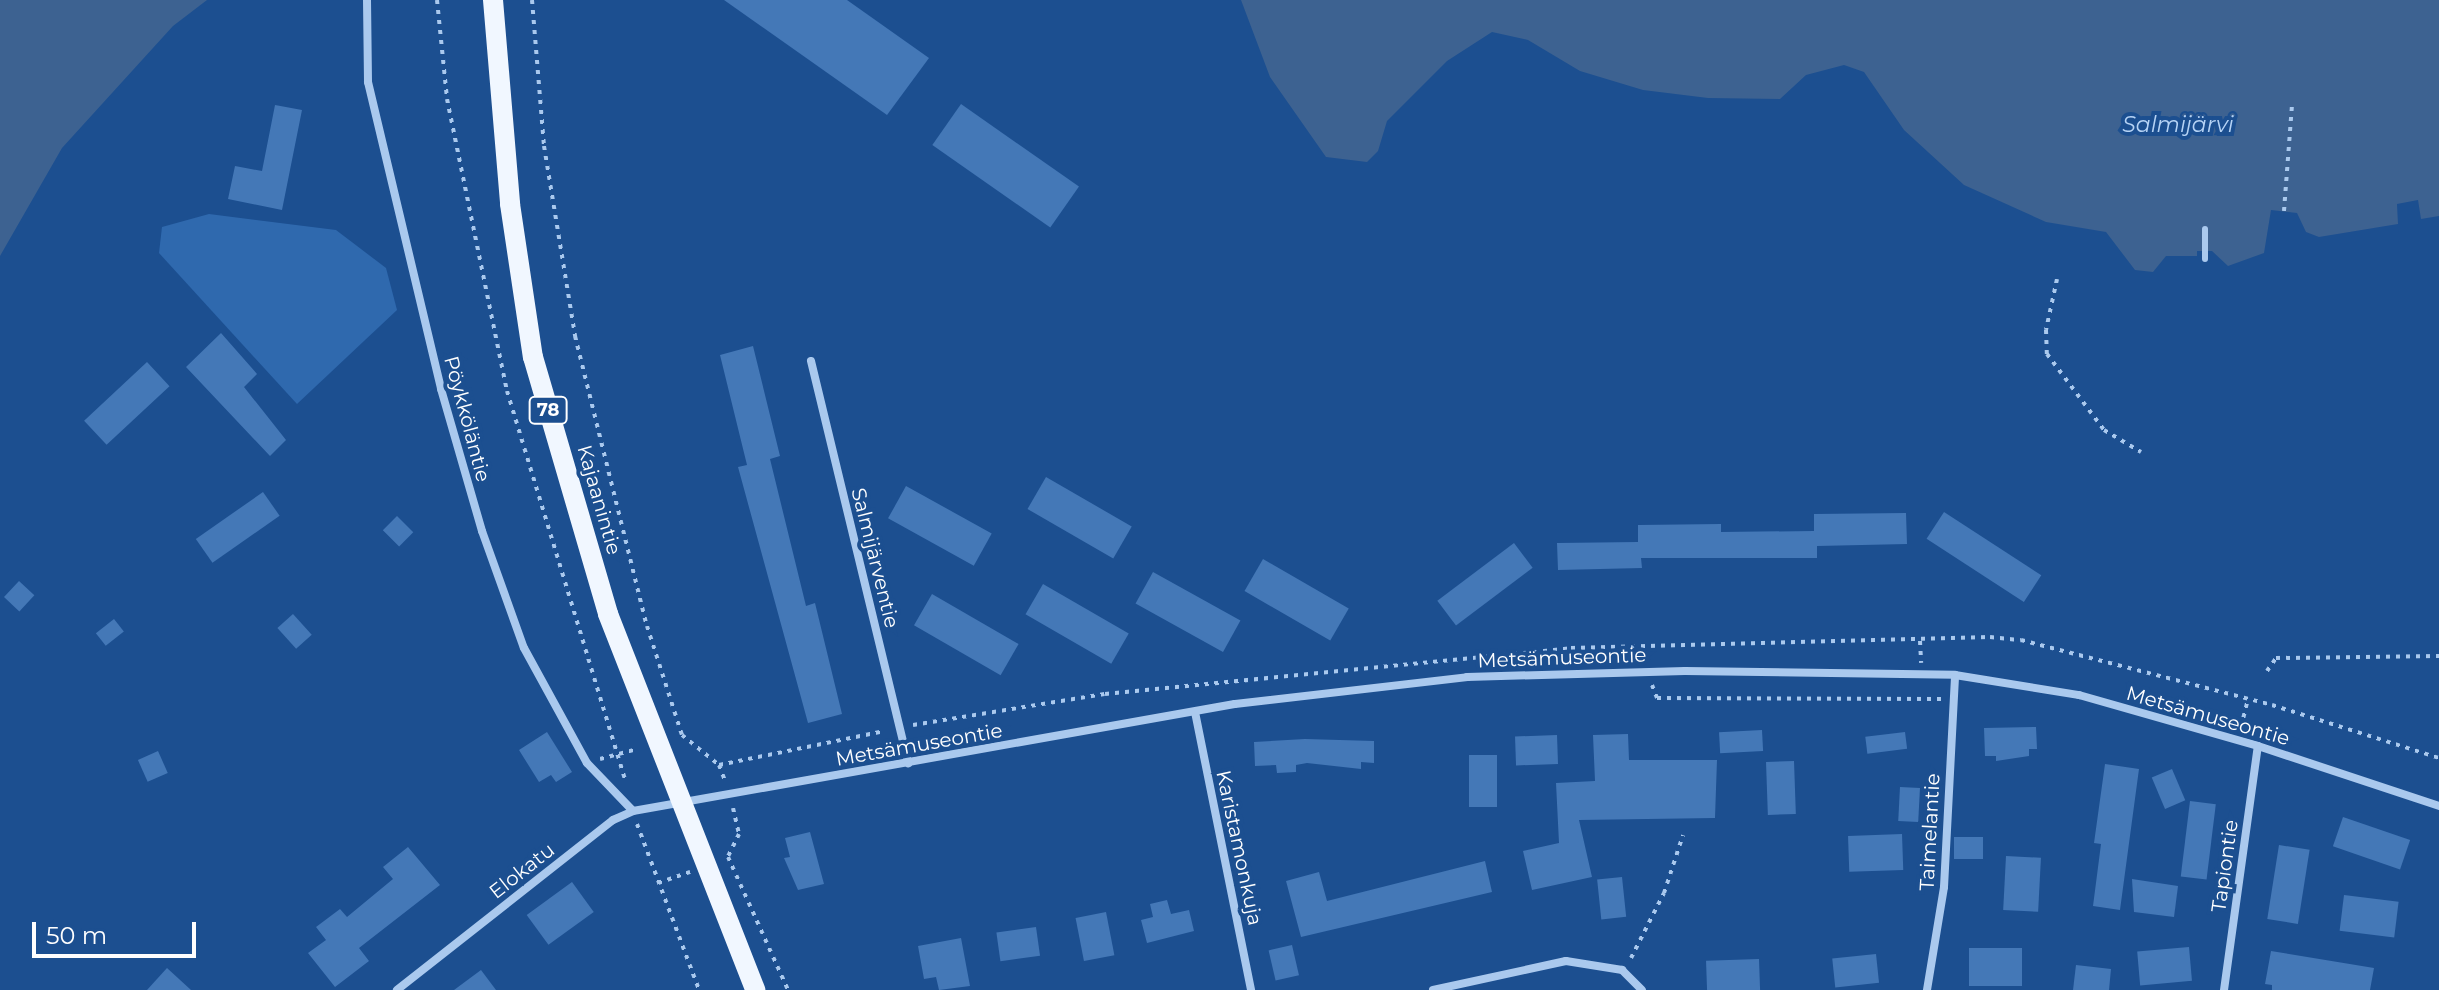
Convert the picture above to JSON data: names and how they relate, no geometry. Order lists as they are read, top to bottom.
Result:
{
  "streets": {
    "main road": ["78", "Kajaanintie"],
    "street": [
      "Pöykköläntie",
      "Salmijärventie",
      "Metsämuseontie",
      "Taimelantie",
      "Karistamonkuja",
      "Tapiontie",
      "Elokatu"
    ]
  },
  "crossings": [
    ["Pöykköläntie", "Elokatu"],
    ["Kajaanintie", "Metsämuseontie"],
    ["Kajaanintie", "Elokatu"],
    ["Salmijärventie", "Metsämuseontie"],
    ["Metsämuseontie", "Taimelantie"],
    ["Metsämuseontie", "Karistamonkuja"],
    ["Metsämuseontie", "Tapiontie"],
    ["Metsämuseontie", "Elokatu"]
  ],
  "water": ["Salmijärvi"],
  "scale_bar": "50 m"
}
